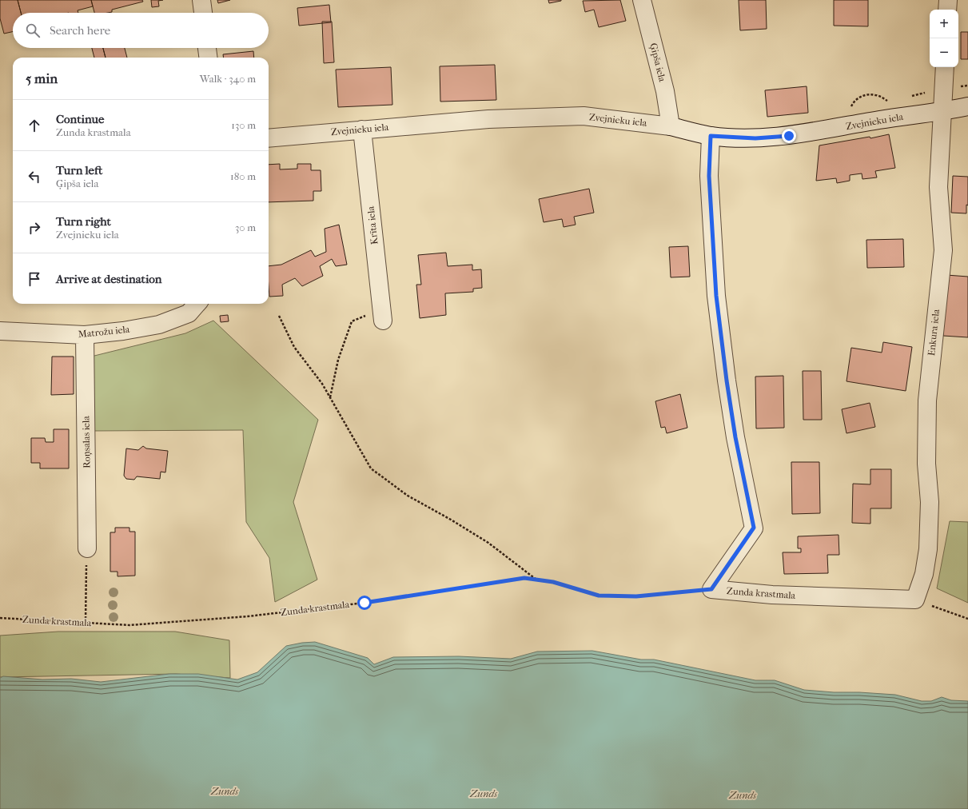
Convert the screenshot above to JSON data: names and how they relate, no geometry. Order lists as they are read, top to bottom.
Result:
{
  "streets": {
    "street": [
      "Ģipša iela",
      "Zvejnieku iela",
      "Krīta iela",
      "Matrožu iela",
      "Enkura iela",
      "Roņsalas iela",
      "Zunda krastmala"
    ]
  },
  "crossings": [
    ["Ģipša iela", "Zvejnieku iela"],
    ["Zvejnieku iela", "Krīta iela"],
    ["Zvejnieku iela", "Enkura iela"],
    ["Matrožu iela", "Roņsalas iela"],
    ["Enkura iela", "Zunda krastmala"]
  ],
  "water": ["Zunds"],
  "page": {
    "map_buttons": ["+", "−"],
    "search": "Search here",
    "heading": ["5 min", "Walk · 340 m"],
    "list": [
      ["Continue", "Zunda krastmala", "130 m"],
      ["Turn left", "Ģipša iela", "180 m"],
      ["Turn right", "Zvejnieku iela", "30 m"],
      "Arrive at destination"
    ]
  }
}
